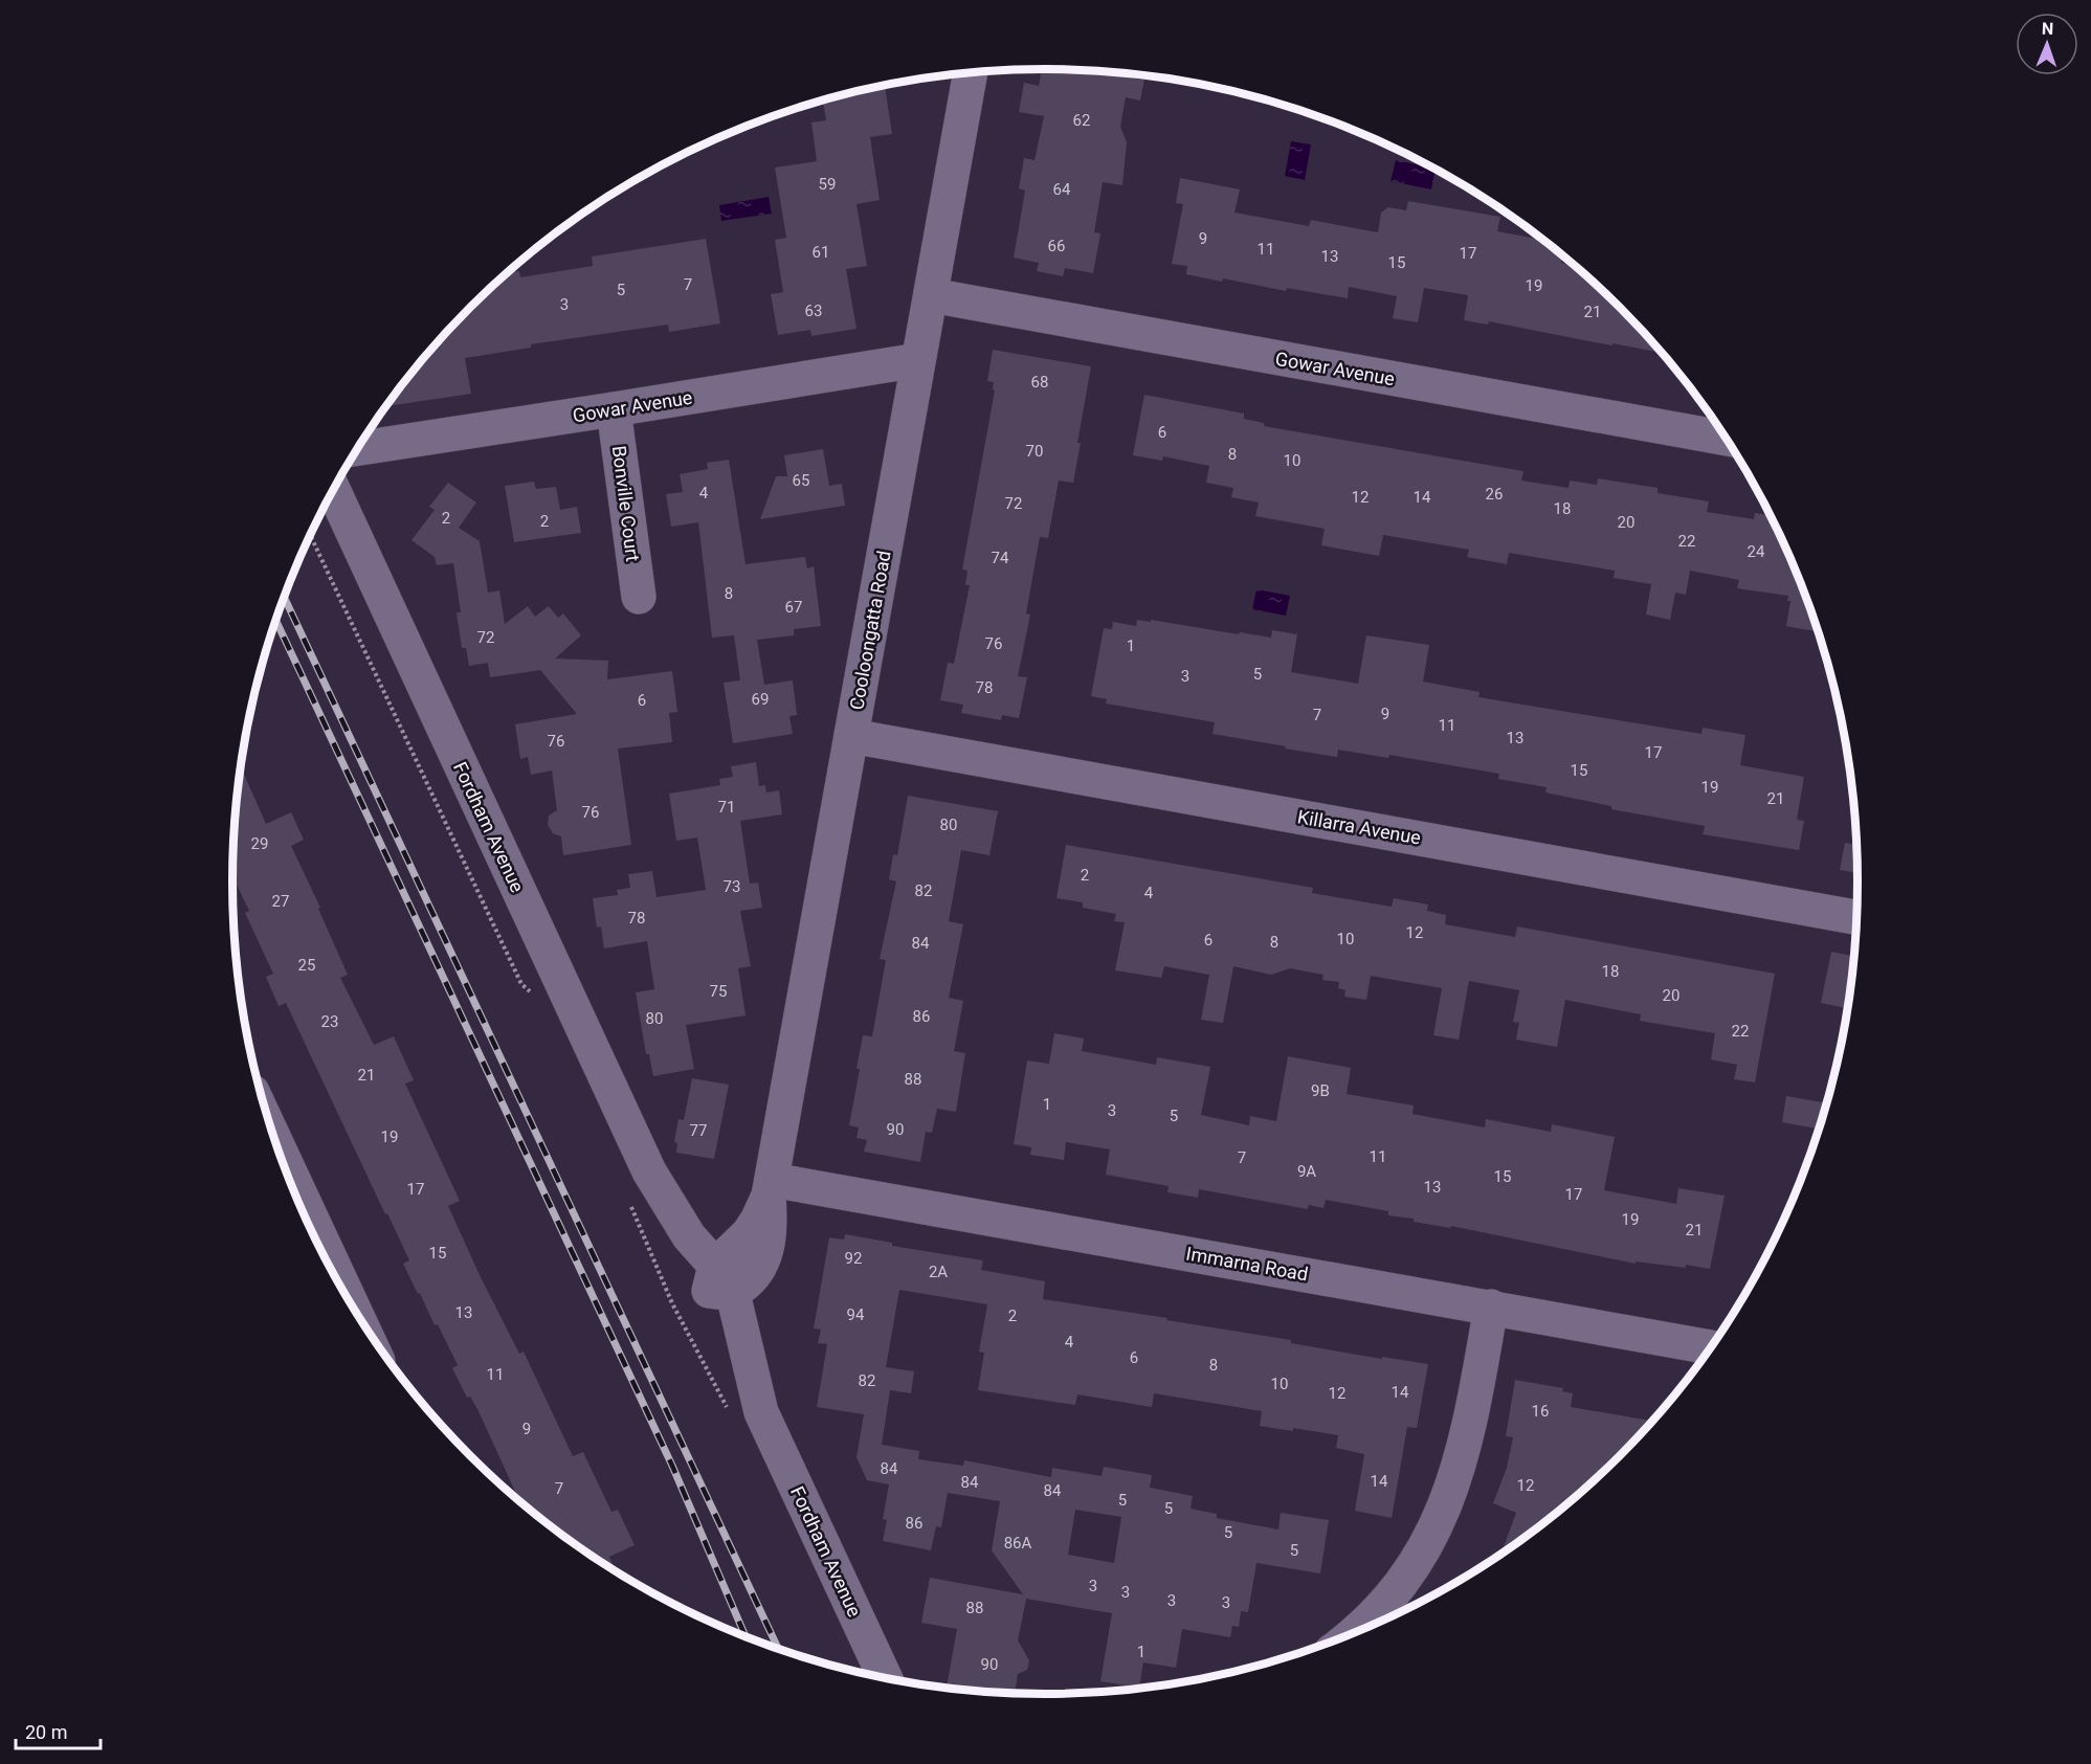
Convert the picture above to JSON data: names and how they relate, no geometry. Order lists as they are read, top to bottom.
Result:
{
  "streets": {
    "street": [
      "Gowar Avenue",
      "Bonville Court",
      "Cooloongatta Road",
      "Fordham Avenue",
      "Killarra Avenue",
      "Immarna Road"
    ]
  },
  "crossings": [
    ["Gowar Avenue", "Bonville Court"],
    ["Gowar Avenue", "Cooloongatta Road"],
    ["Cooloongatta Road", "Fordham Avenue"],
    ["Cooloongatta Road", "Killarra Avenue"],
    ["Cooloongatta Road", "Immarna Road"]
  ],
  "house_numbers": [
    "62",
    "59",
    "64",
    "9",
    "66",
    "11",
    "61",
    "17",
    "13",
    "15",
    "7",
    "19",
    "5",
    "3",
    "63",
    "21",
    "68",
    "6",
    "70",
    "8",
    "10",
    "65",
    "4",
    "26",
    "12",
    "14",
    "72",
    "18",
    "2",
    "2",
    "20",
    "22",
    "24",
    "74",
    "8",
    "67",
    "72",
    "76",
    "1",
    "5",
    "3",
    "78",
    "69",
    "6",
    "9",
    "7",
    "11",
    "13",
    "76",
    "17",
    "15",
    "19",
    "21",
    "71",
    "76",
    "80",
    "29",
    "2",
    "73",
    "82",
    "4",
    "27",
    "78",
    "12",
    "10",
    "6",
    "8",
    "84",
    "25",
    "18",
    "75",
    "20",
    "86",
    "80",
    "23",
    "22",
    "21",
    "88",
    "9B",
    "1",
    "3",
    "5",
    "90",
    "77",
    "19",
    "11",
    "7",
    "9A",
    "15",
    "13",
    "17",
    "17",
    "19",
    "21",
    "15",
    "92",
    "2A",
    "13",
    "94",
    "2",
    "4",
    "6",
    "8",
    "11",
    "82",
    "10",
    "14",
    "12",
    "16",
    "9",
    "84",
    "14",
    "84",
    "12",
    "7",
    "84",
    "5",
    "5",
    "86",
    "5",
    "86A",
    "5",
    "3",
    "3",
    "3",
    "3",
    "88",
    "1",
    "90"
  ],
  "scale_bar": "20 m",
  "north": "top"
}
